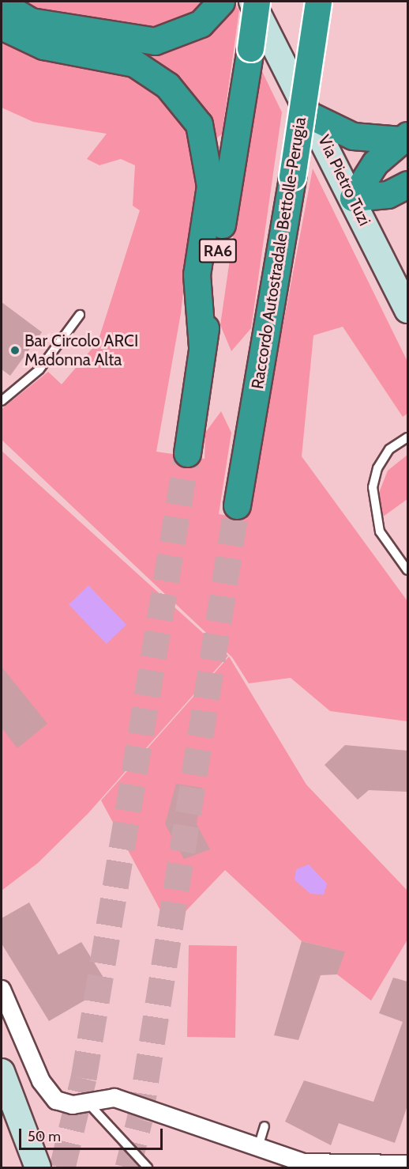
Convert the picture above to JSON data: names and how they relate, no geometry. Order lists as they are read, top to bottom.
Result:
{
  "streets": {
    "highway": ["RA6", "Raccordo Autostradale Bettolle-Perugia"],
    "main road": ["Via Pietro Tuzi"]
  },
  "places": ["Bar Circolo ARCI Madonna Alta"],
  "scale_bar": "50 m"
}
